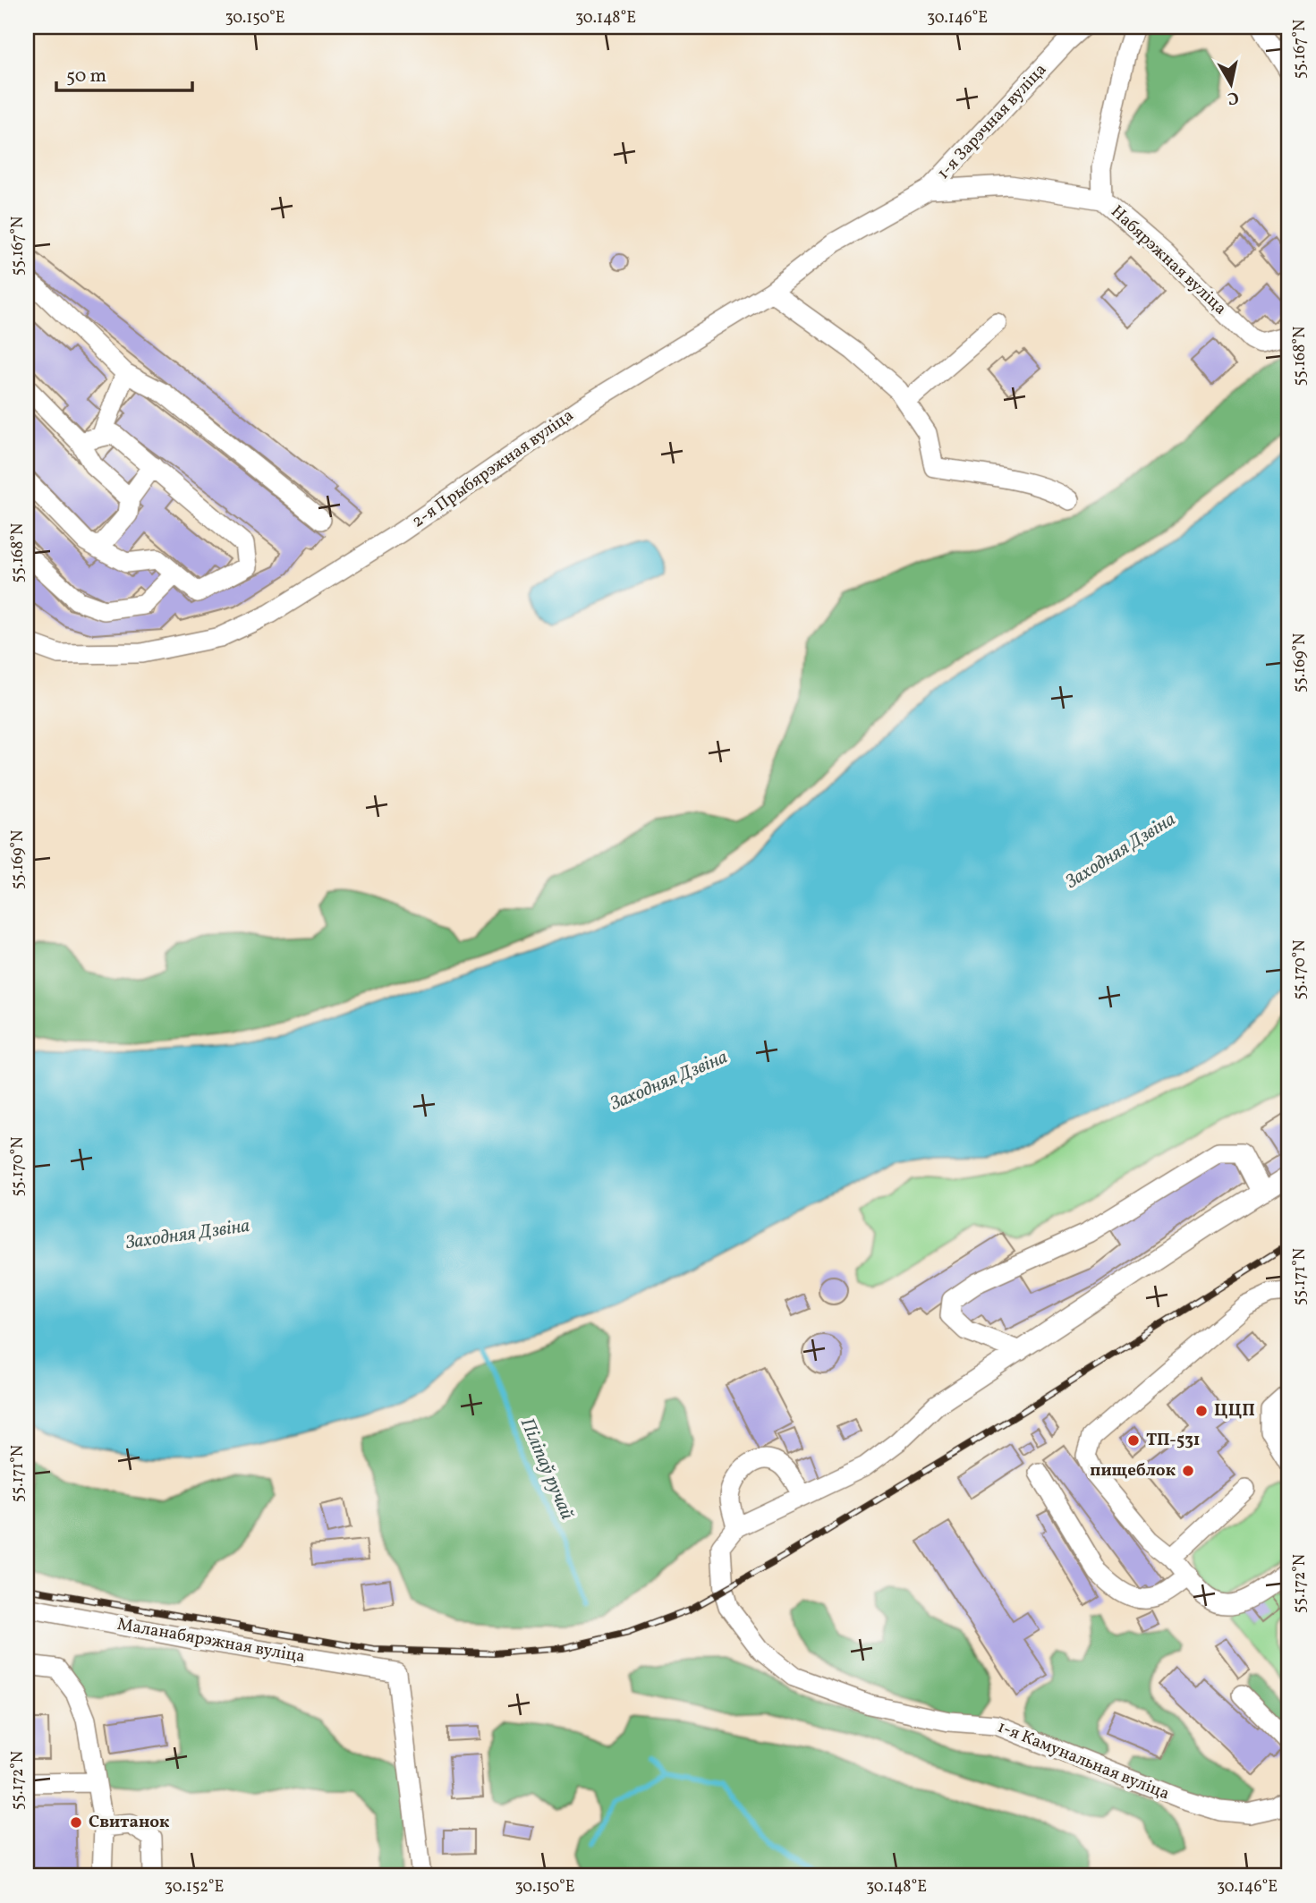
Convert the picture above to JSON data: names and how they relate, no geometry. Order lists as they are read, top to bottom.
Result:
{
  "streets": {
    "street": [
      "1-я Зарэчная вуліца",
      "Набярэжная вуліца",
      "2-я Прыбярэжная вуліца",
      "Маланабярэжная вуліца",
      "1-я Камунальная вуліца"
    ]
  },
  "crossings": [
    ["1-я Зарэчная вуліца", "2-я Прыбярэжная вуліца"]
  ],
  "water": ["Заходняя Дзвіна", "Піліпаў ручай"],
  "places": [
    "ЦЦП",
    "ТП-531",
    "пищеблок",
    "Свитанок"
  ],
  "scale_bar": "50 m",
  "north": "bottom",
  "coordinates": [
    "30.150°E",
    "30.148°E",
    "30.146°E",
    "55.167°N",
    "55.168°N",
    "55.169°N",
    "55.170°N",
    "55.171°N",
    "55.172°N",
    "30.152°E"
  ]
}
